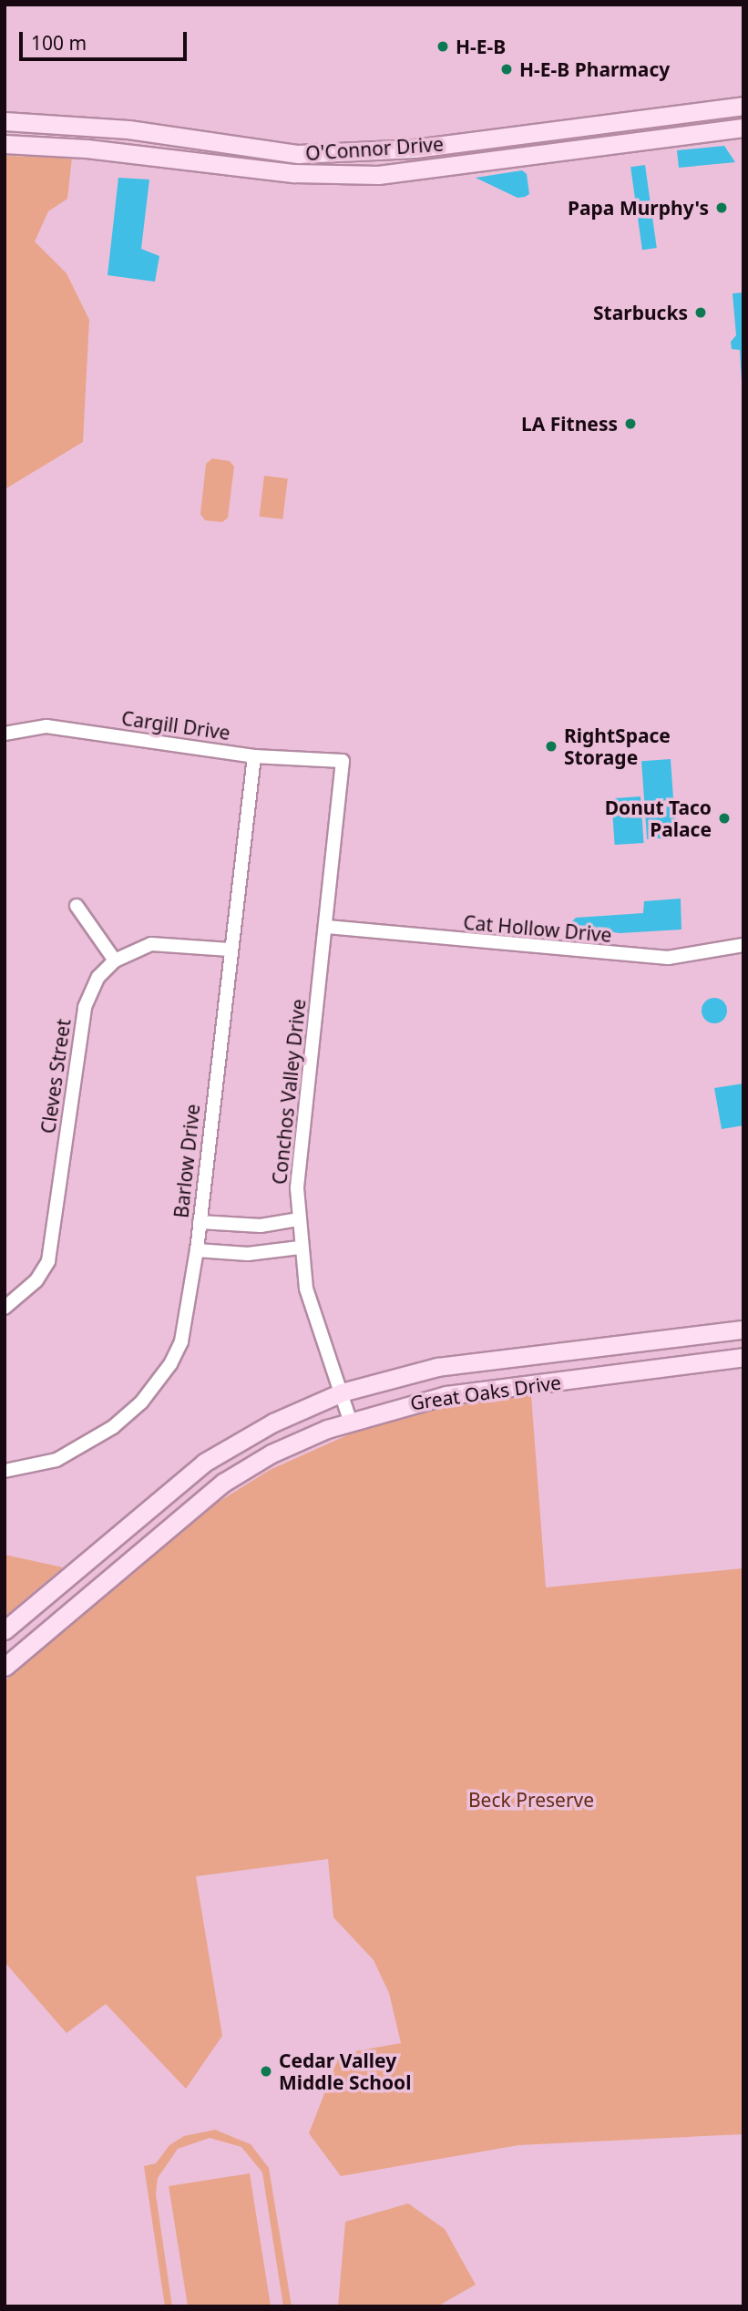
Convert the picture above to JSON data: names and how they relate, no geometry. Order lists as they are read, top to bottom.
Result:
{
  "streets": {
    "main road": ["O'Connor Drive", "Great Oaks Drive"],
    "street": [
      "Cargill Drive",
      "Cat Hollow Drive",
      "Cleves Street",
      "Conchos Valley Drive",
      "Barlow Drive"
    ]
  },
  "crossings": [
    ["Cargill Drive", "Conchos Valley Drive"],
    ["Cargill Drive", "Barlow Drive"],
    ["Cat Hollow Drive", "Conchos Valley Drive"],
    ["Cleves Street", "Barlow Drive"],
    ["Conchos Valley Drive", "Great Oaks Drive"]
  ],
  "parks": ["Beck Preserve"],
  "places": [
    "H-E-B",
    "H-E-B Pharmacy",
    "Papa Murphy's",
    "Starbucks",
    "LA Fitness",
    "RightSpace Storage",
    "Donut Taco Palace",
    "Cedar Valley Middle School"
  ],
  "scale_bar": "100 m"
}
